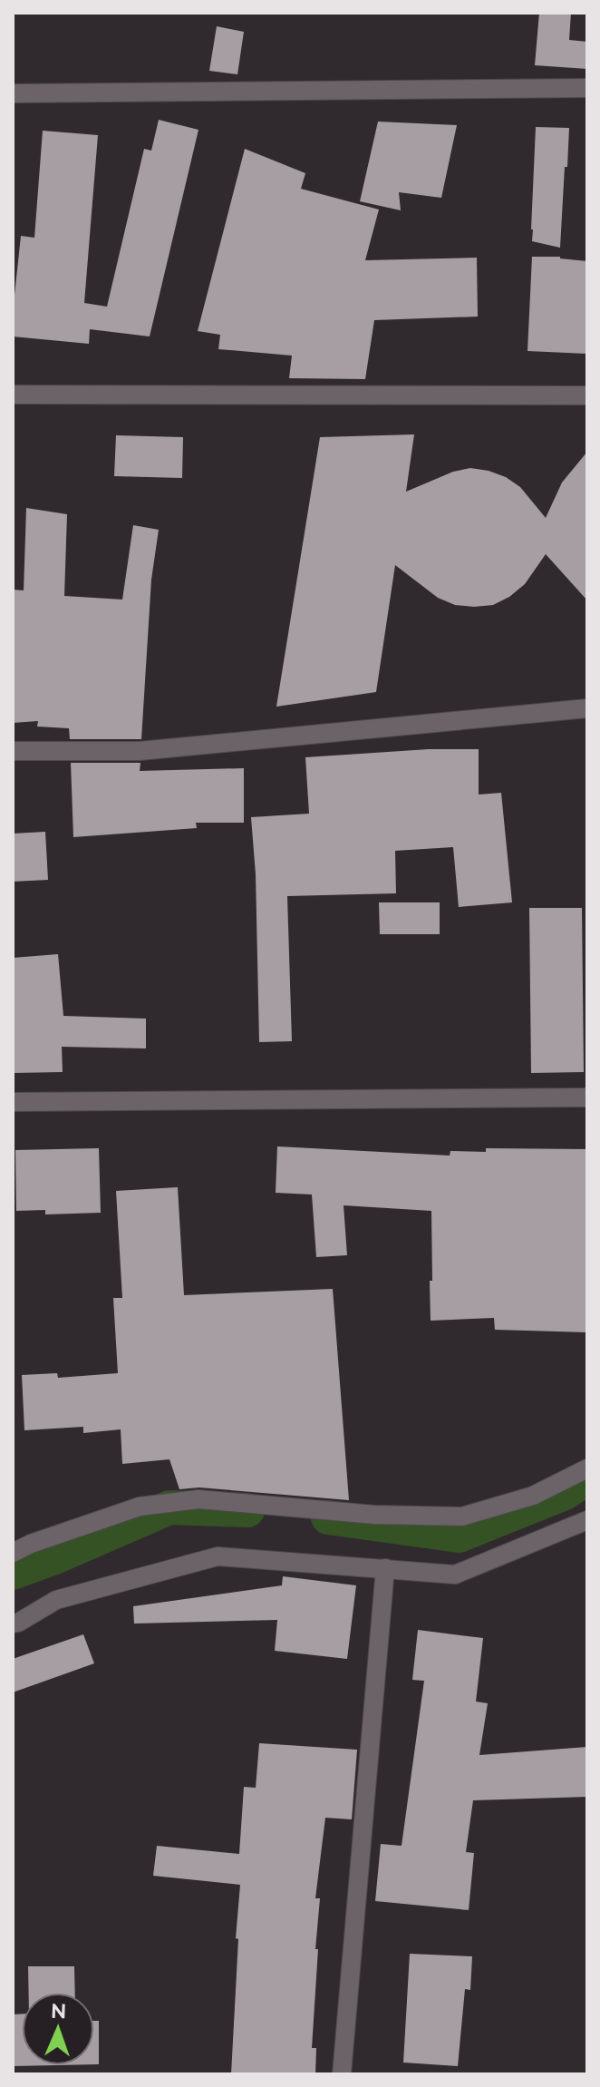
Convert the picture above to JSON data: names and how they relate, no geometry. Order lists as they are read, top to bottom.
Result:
{
  "north": "top"
}
